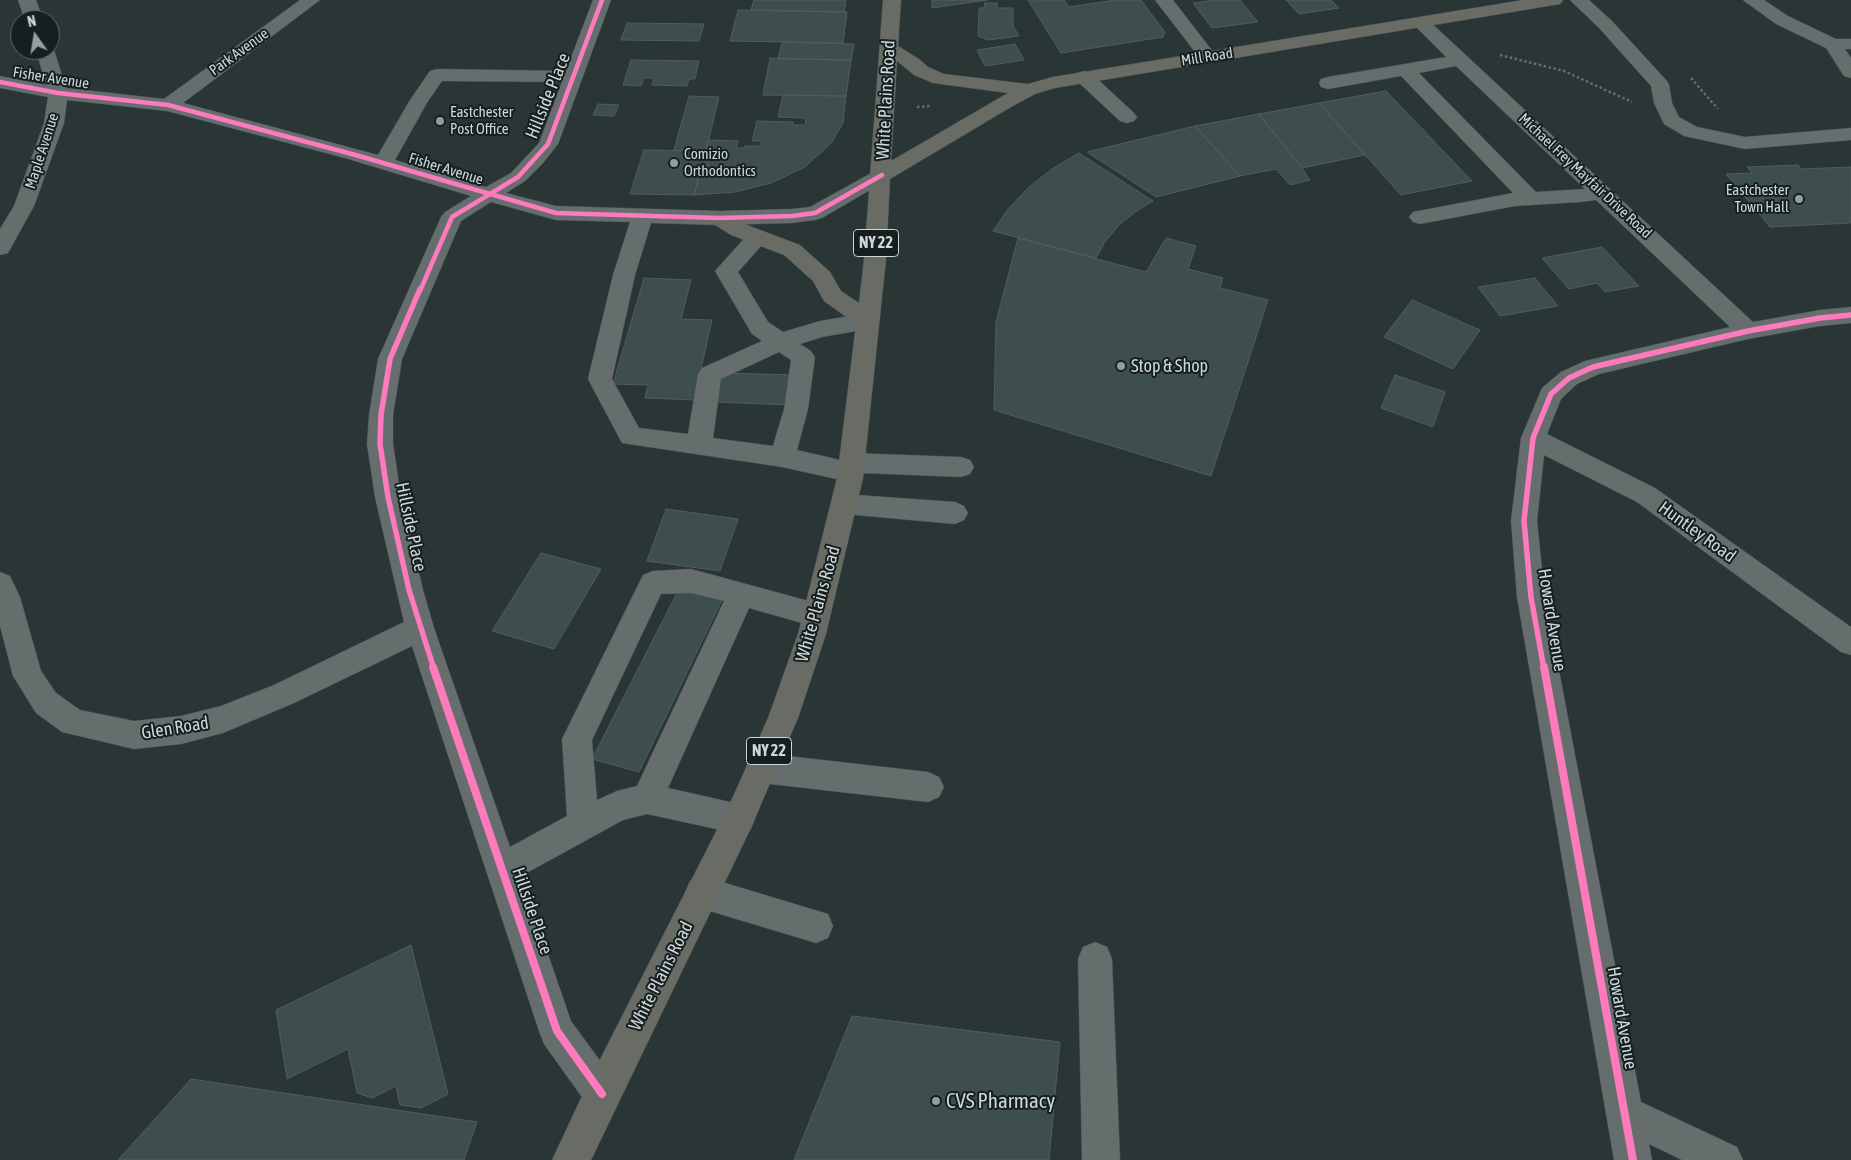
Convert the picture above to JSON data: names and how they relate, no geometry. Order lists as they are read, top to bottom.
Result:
{
  "streets": {
    "main road": ["Mill Road", "White Plains Road", "NY 22"],
    "street": [
      "Park Avenue",
      "Fisher Avenue",
      "Hillside Place",
      "Maple Avenue",
      "Michael Frey Mayfair Drive Road",
      "Huntley Road",
      "Howard Avenue",
      "Glen Road"
    ]
  },
  "crossings": [
    ["Park Avenue", "Fisher Avenue"],
    ["Mill Road", "Fisher Avenue"],
    ["Mill Road", "White Plains Road"],
    ["Mill Road", "Michael Frey Mayfair Drive Road"],
    ["Fisher Avenue", "Hillside Place"],
    ["Fisher Avenue", "White Plains Road"],
    ["Fisher Avenue", "Maple Avenue"],
    ["Hillside Place", "White Plains Road"],
    ["Hillside Place", "Glen Road"],
    ["Michael Frey Mayfair Drive Road", "Howard Avenue"],
    ["Huntley Road", "Howard Avenue"]
  ],
  "places": [
    "Eastchester Post Office",
    "Comizio Orthodontics",
    "Eastchester Town Hall",
    "Stop & Shop",
    "CVS Pharmacy"
  ],
  "north": "top"
}
